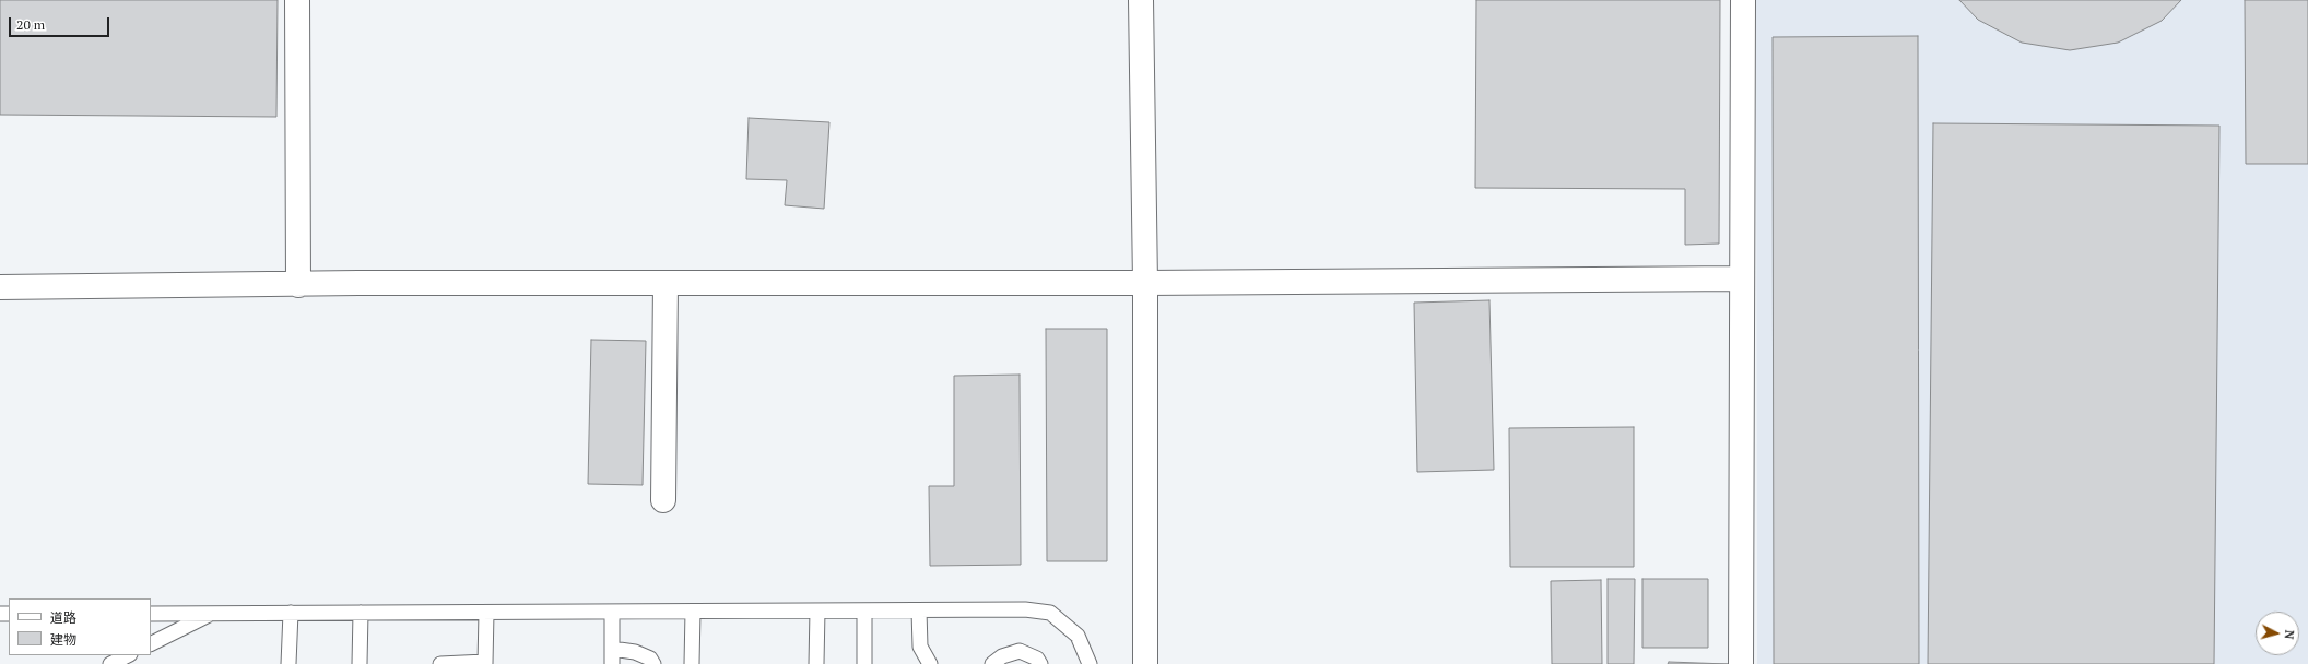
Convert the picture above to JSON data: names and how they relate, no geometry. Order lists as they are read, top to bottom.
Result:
{
  "legend": ["道路", "建物"],
  "scale_bar": "20 m",
  "north": "right"
}
